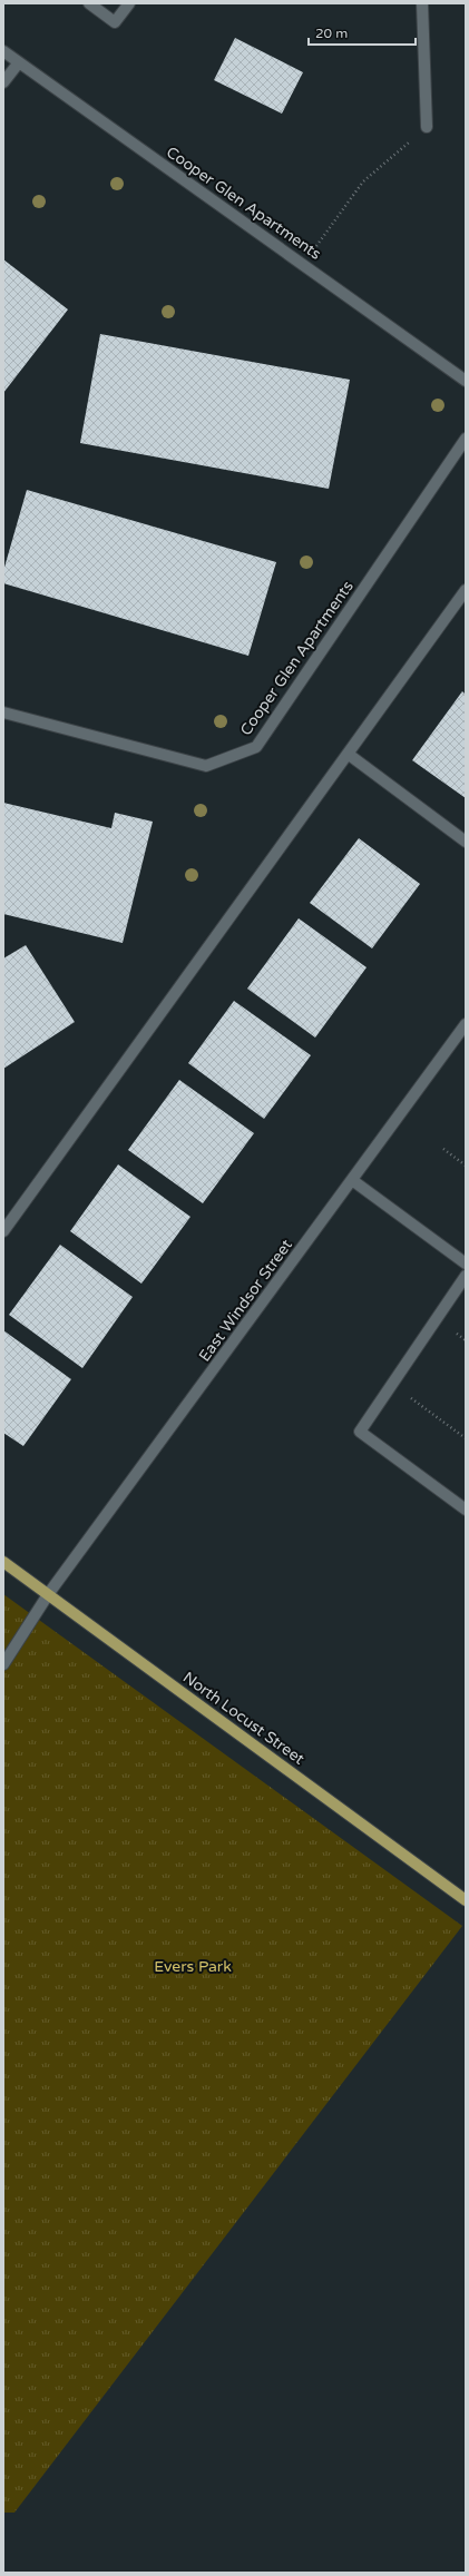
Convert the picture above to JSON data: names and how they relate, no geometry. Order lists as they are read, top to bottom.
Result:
{
  "streets": {
    "main road": ["North Locust Street"],
    "street": ["Cooper Glen Apartments", "East Windsor Street"]
  },
  "crossings": [
    ["East Windsor Street", "North Locust Street"]
  ],
  "parks": ["Evers Park"],
  "scale_bar": "20 m"
}
